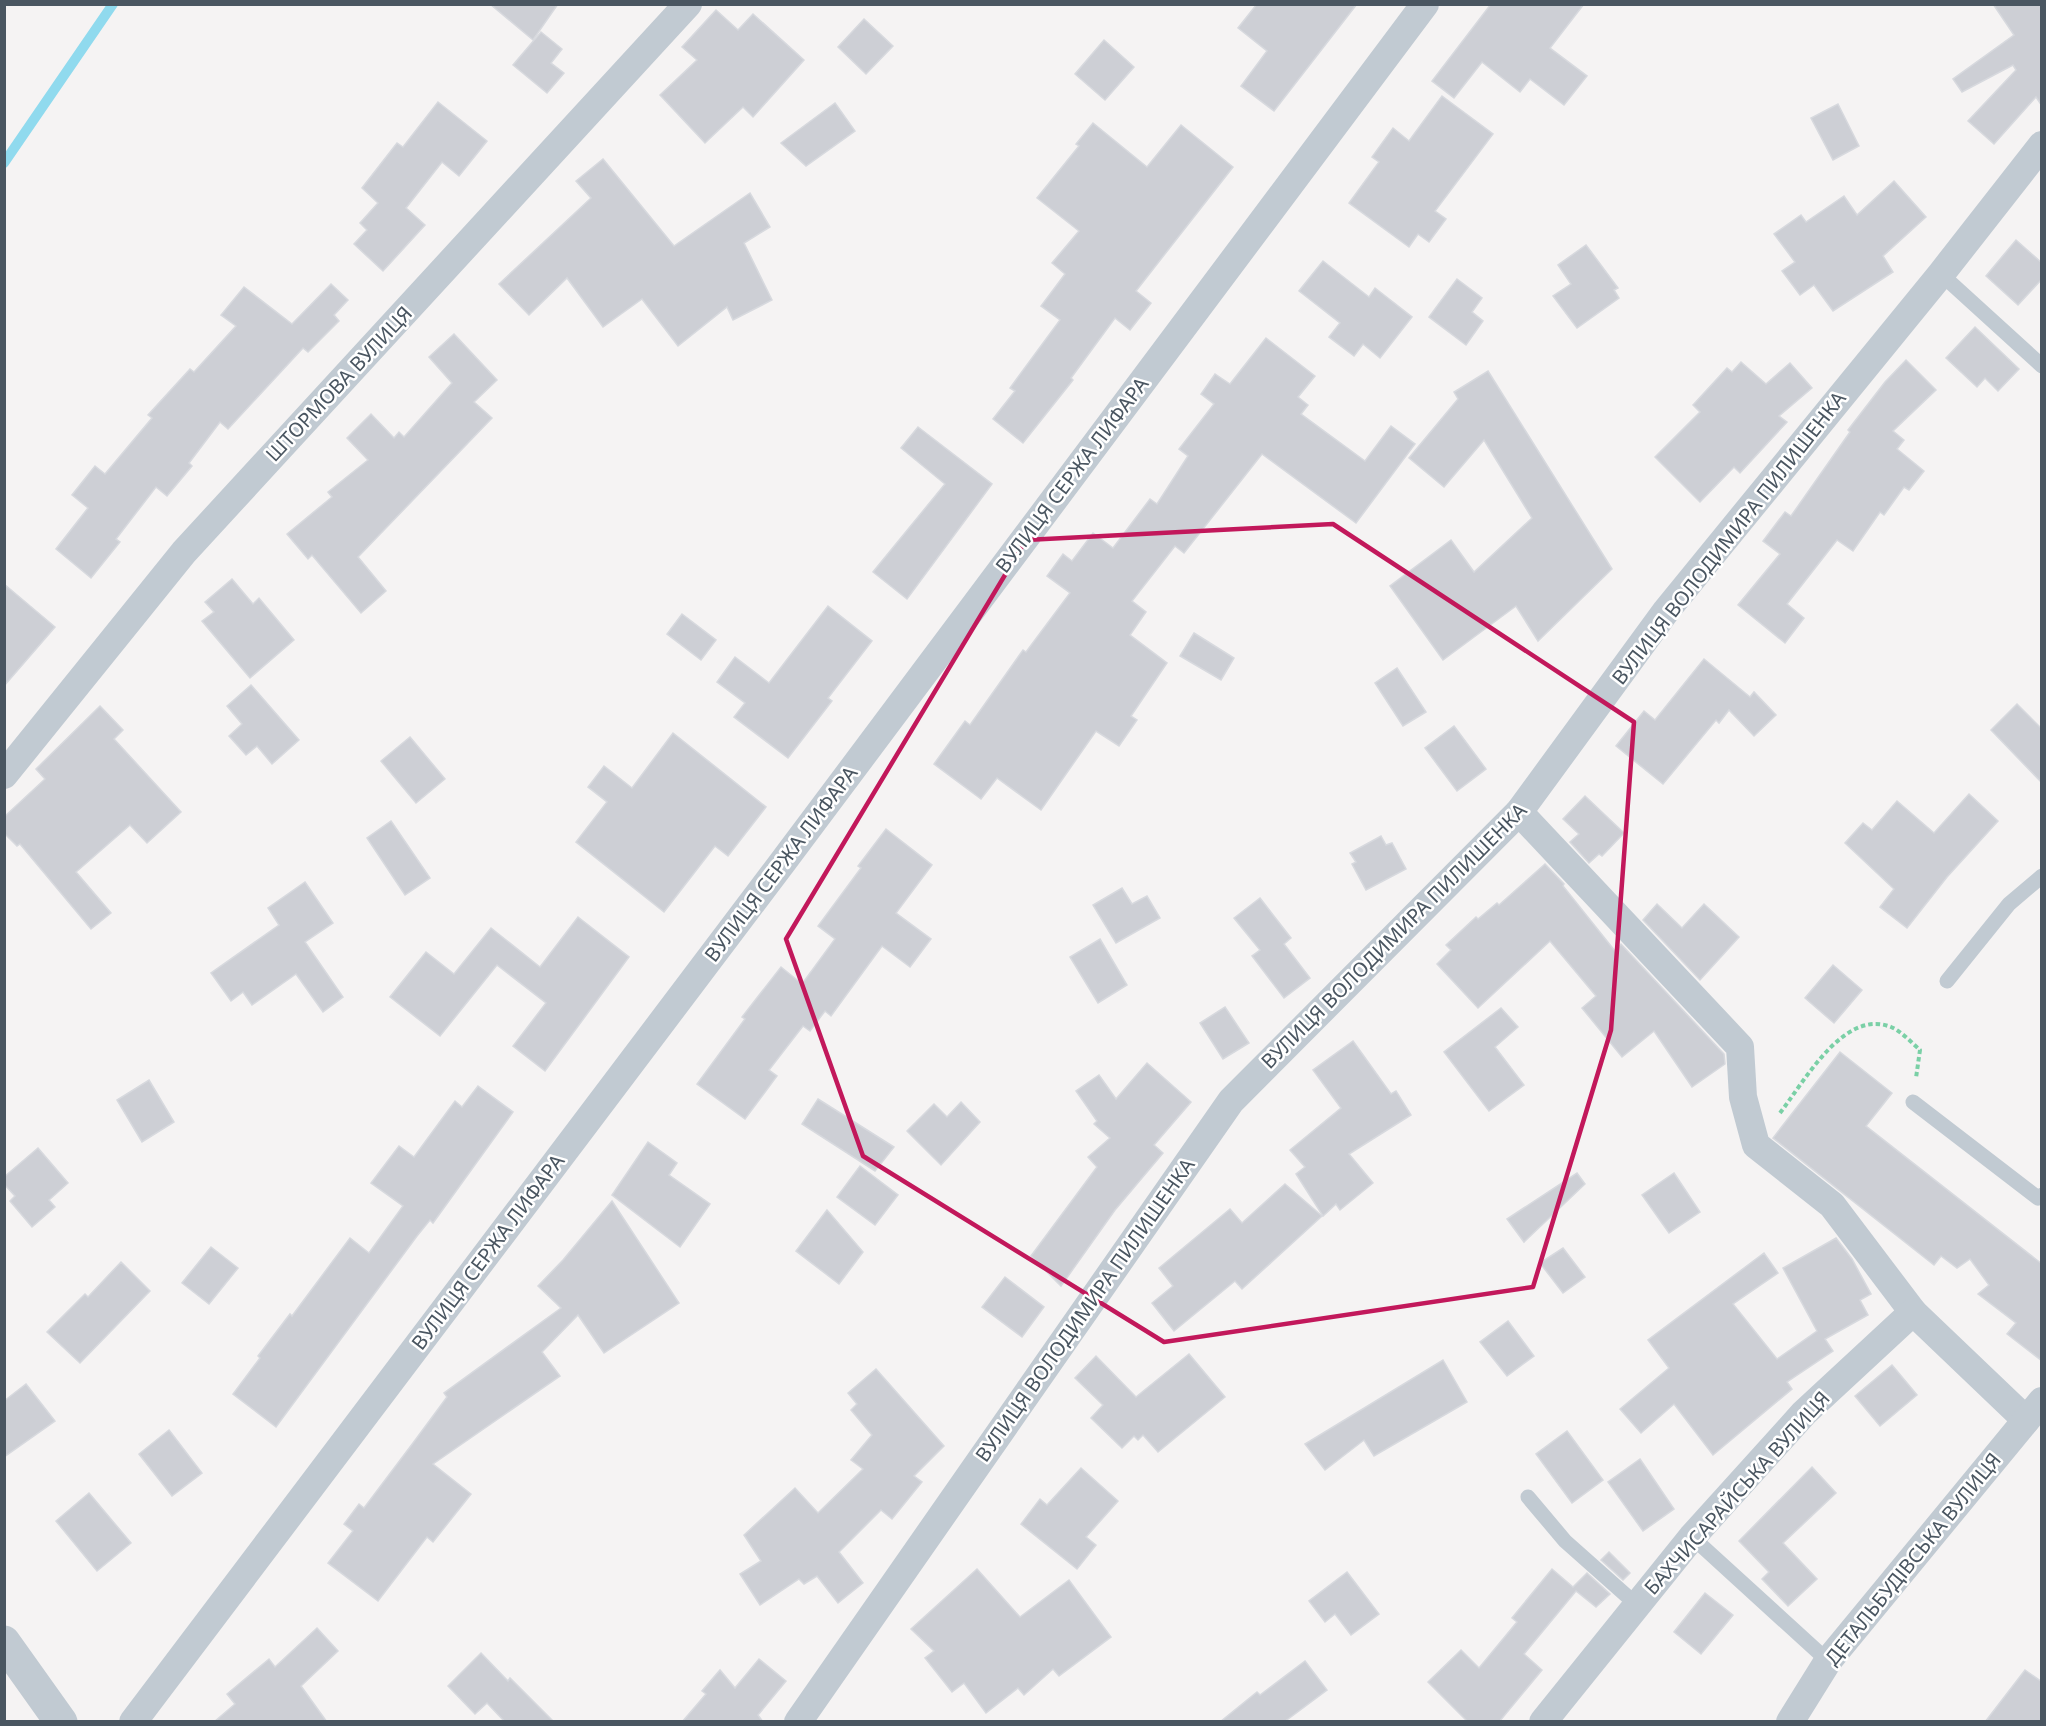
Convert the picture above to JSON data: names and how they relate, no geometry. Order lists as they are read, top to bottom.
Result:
{
  "streets": {
    "street": [
      "ШТОРМОВА ВУЛИЦЯ",
      "ВУЛИЦЯ СЕРЖА ЛИФАРА",
      "ВУЛИЦЯ ВОЛОДИМИРА ПИЛИШЕНКА",
      "БАХЧИСАРАЙСЬКА ВУЛИЦЯ",
      "ДЕТАЛЬБУДІВСЬКА ВУЛИЦЯ"
    ]
  }
}
